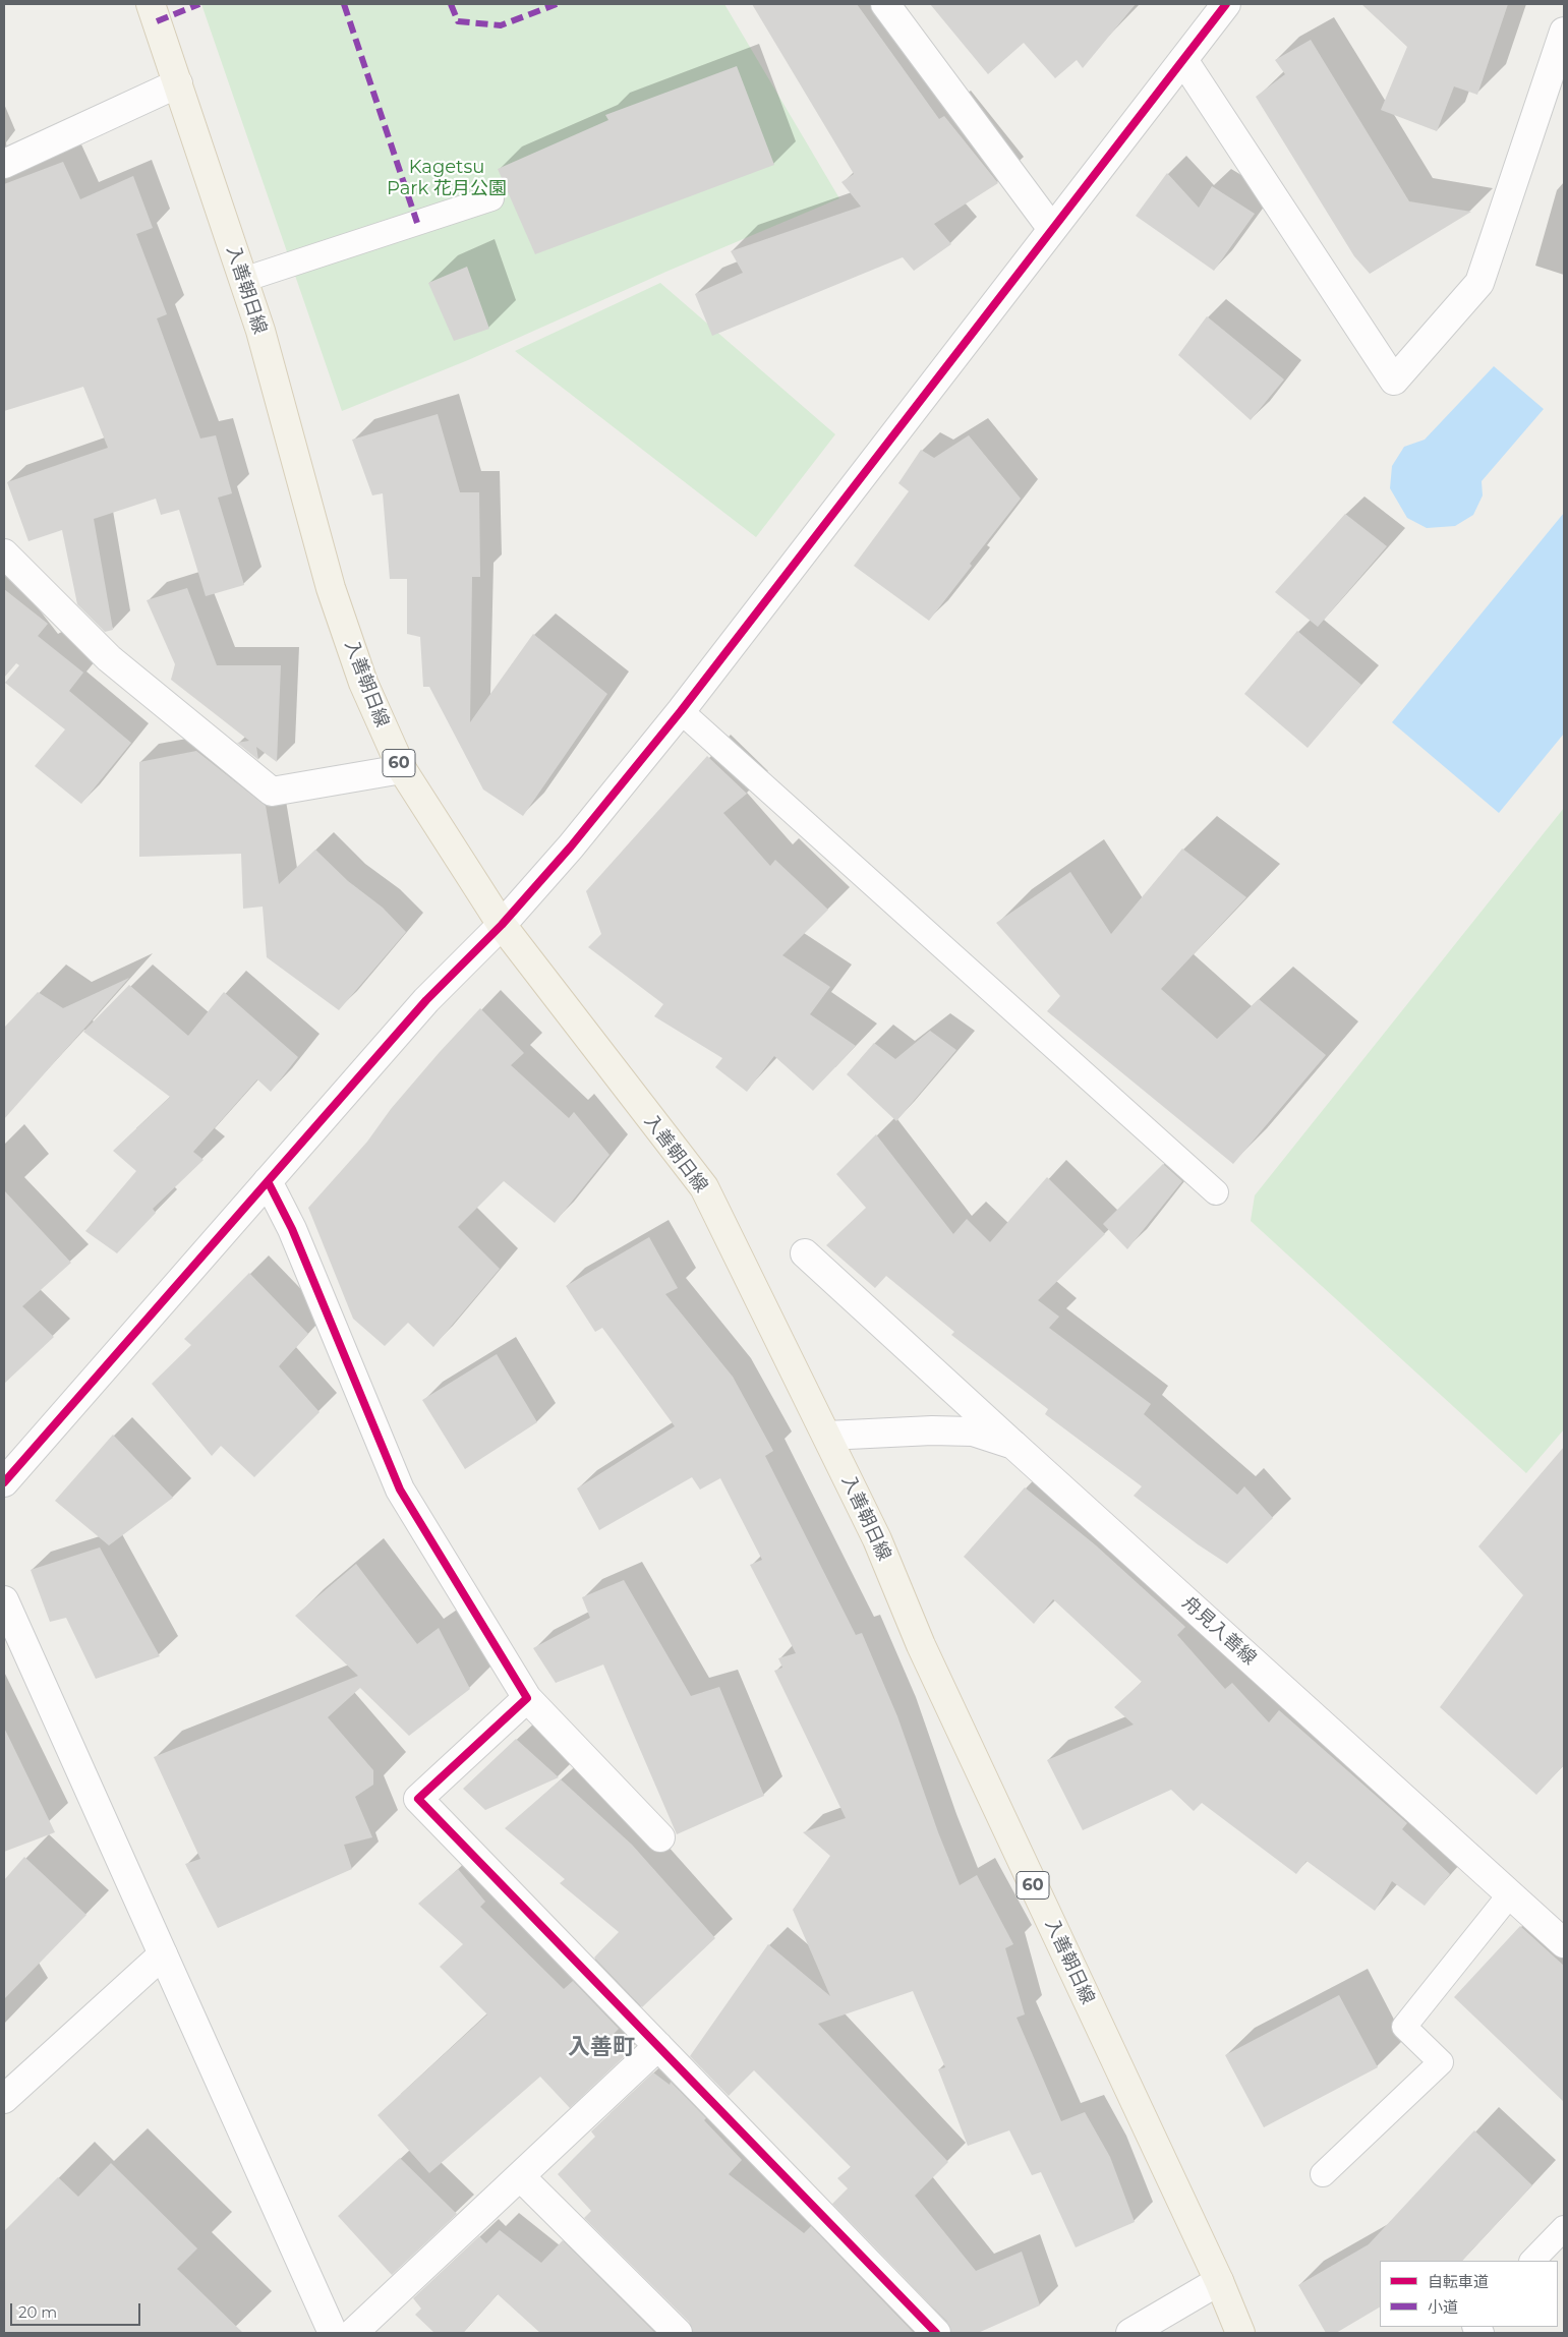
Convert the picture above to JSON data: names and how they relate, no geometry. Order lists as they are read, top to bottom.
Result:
{
  "streets": {
    "main road": ["入善朝日線", "60"],
    "street": ["舟見入善線"]
  },
  "crossings": [
    ["入善朝日線", "舟見入善線"]
  ],
  "districts": ["入善町"],
  "parks": ["Kagetsu Park 花月公園"],
  "legend": ["自転車道", "小道"],
  "scale_bar": "20 m"
}
